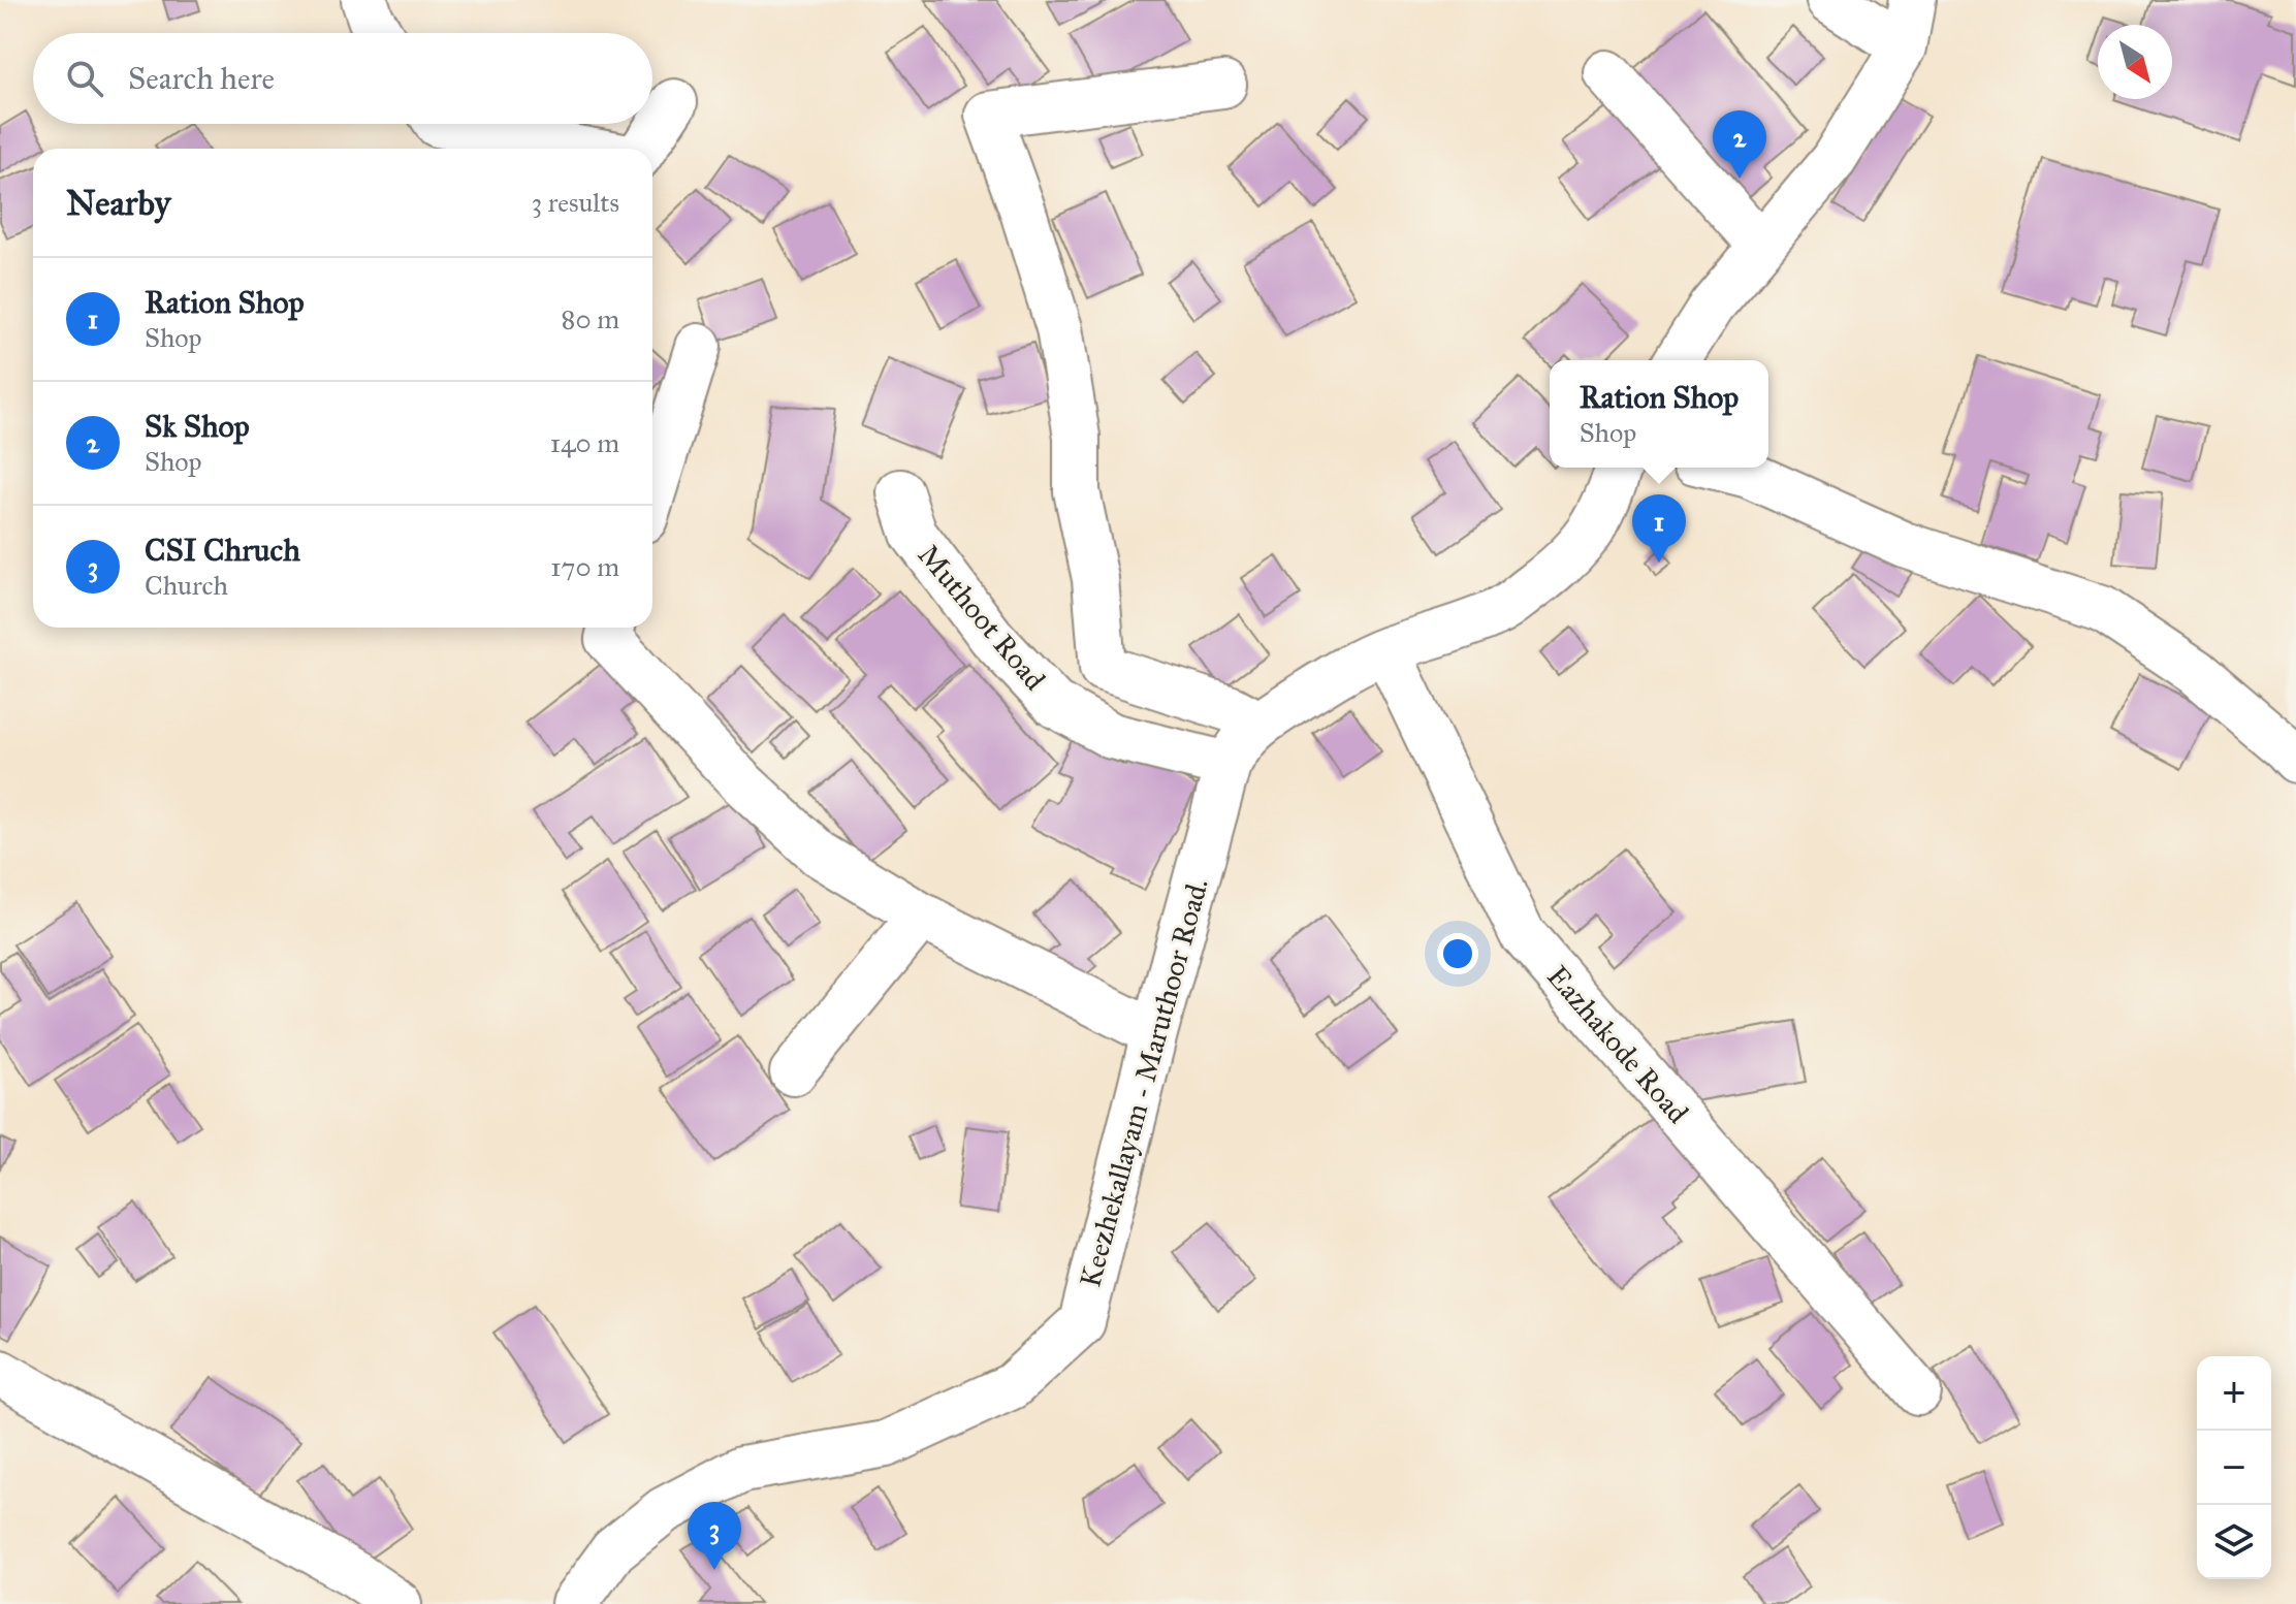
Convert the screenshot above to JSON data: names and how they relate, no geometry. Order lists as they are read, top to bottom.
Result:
{
  "streets": {
    "street": ["Muthoot Road", "Eazhakode Road", "Keezhekallayam - Maruthoor Road."]
  },
  "crossings": [
    ["Muthoot Road", "Keezhekallayam - Maruthoor Road."],
    ["Eazhakode Road", "Keezhekallayam - Maruthoor Road."]
  ],
  "north": "bottom right",
  "page": {
    "search": "Search here",
    "pins": ["2", "1", "3"],
    "heading": ["Nearby", "3 results"],
    "list": [
      {
        "mark": "1",
        "name": "Ration Shop",
        "note": "Shop",
        "value": "80 m"
      },
      {
        "mark": "2",
        "name": "Sk Shop",
        "note": "Shop",
        "value": "140 m"
      },
      {
        "mark": "3",
        "name": "CSI Chruch",
        "note": "Church",
        "value": "170 m"
      }
    ],
    "popup": ["Ration Shop", "Shop"],
    "map_buttons": ["+", "−"]
  }
}
